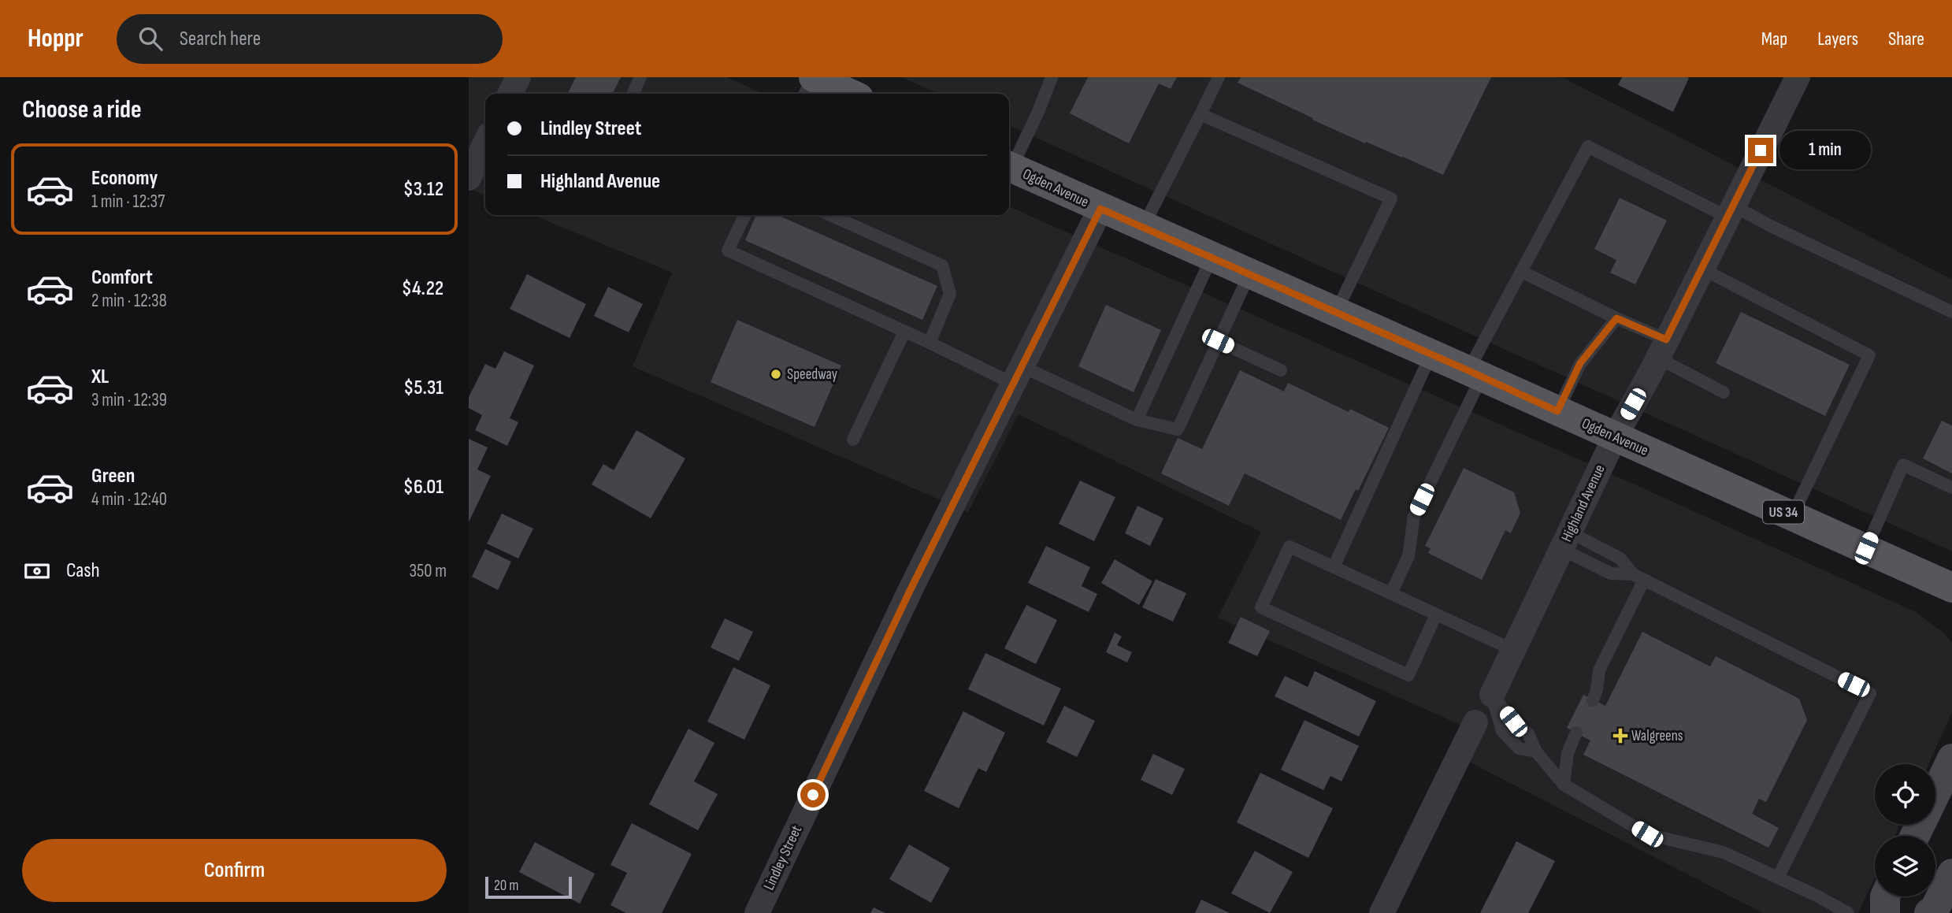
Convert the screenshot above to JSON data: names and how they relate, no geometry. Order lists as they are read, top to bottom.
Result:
{
  "streets": {
    "main road": ["Ogden Avenue", "US 34"],
    "street": ["Highland Avenue", "Lindley Street"]
  },
  "crossings": [
    ["Ogden Avenue", "Highland Avenue"],
    ["Ogden Avenue", "Lindley Street"]
  ],
  "places": {
    "other": ["Speedway"],
    "health": ["Walgreens"]
  },
  "scale_bar": "20 m",
  "page": {
    "header": "Hoppr",
    "search": "Search here",
    "nav": ["Map", "Layers", "Share"],
    "heading": "Choose a ride",
    "banner": ["Lindley Street", "Highland Avenue"],
    "bubble": "1 min",
    "list": [
      {
        "name": "Economy",
        "note": "1 min · 12:37",
        "value": "$3.12"
      },
      {
        "name": "Comfort",
        "note": "2 min · 12:38",
        "value": "$4.22"
      },
      {
        "name": "XL",
        "note": "3 min · 12:39",
        "value": "$5.31"
      },
      {
        "name": "Green",
        "note": "4 min · 12:40",
        "value": "$6.01"
      }
    ],
    "pay": ["Cash", "350 m"],
    "buttons": "Confirm",
    "scale": "20 m"
  }
}
